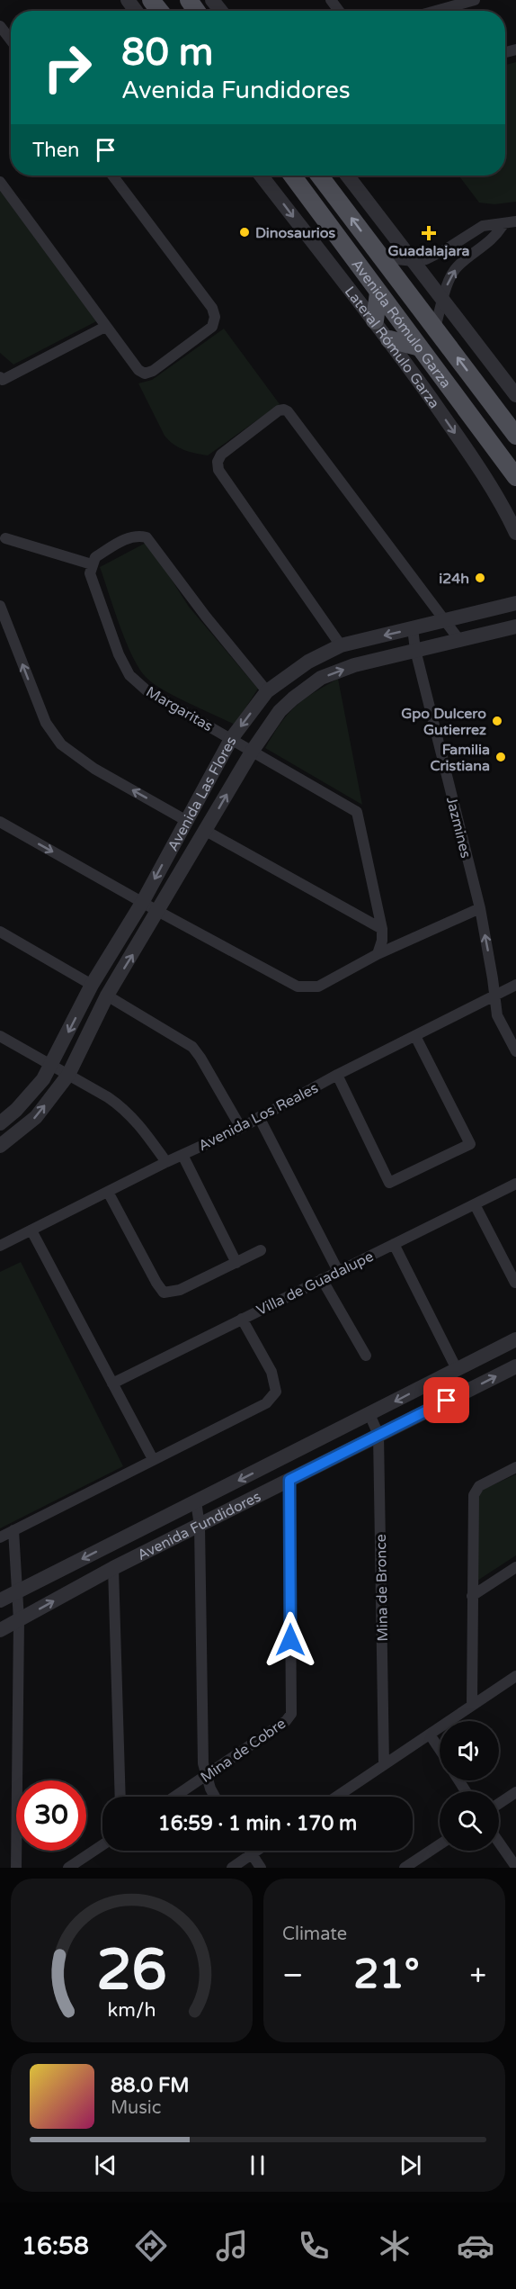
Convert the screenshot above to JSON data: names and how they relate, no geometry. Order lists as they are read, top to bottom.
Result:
{
  "streets": {
    "main road": ["Avenida Rómulo Garza"],
    "street": [
      "Lateral Rómulo Garza",
      "Margaritas",
      "Avenida Las Flores",
      "Jazmines",
      "Avenida Los Reales",
      "Villa de Guadalupe",
      "Avenida Fundidores",
      "Mina de Bronce",
      "Mina de Cobre"
    ]
  },
  "crossings": [
    ["Margaritas", "Avenida Las Flores"],
    ["Avenida Las Flores", "Jazmines"],
    ["Jazmines", "Avenida Los Reales"],
    ["Avenida Fundidores", "Mina de Bronce"],
    ["Avenida Fundidores", "Mina de Cobre"]
  ],
  "places": {
    "other": [
      "Dinosaurios",
      "i24h",
      "Gpo Dulcero Gutierrez",
      "Familia Cristiana"
    ],
    "health": ["Guadalajara"]
  },
  "page": {
    "turn": ["80 m", "Avenida Fundidores"],
    "then": "Then",
    "limit": "30",
    "trip": "16:59 · 1 min · 170 m",
    "tile": "Climate",
    "heat": ["−", "21°", "+"],
    "song": ["88.0 FM", "Music"],
    "tabs": "16:58",
    "gauge": ["26", "km/h"]
  }
}
